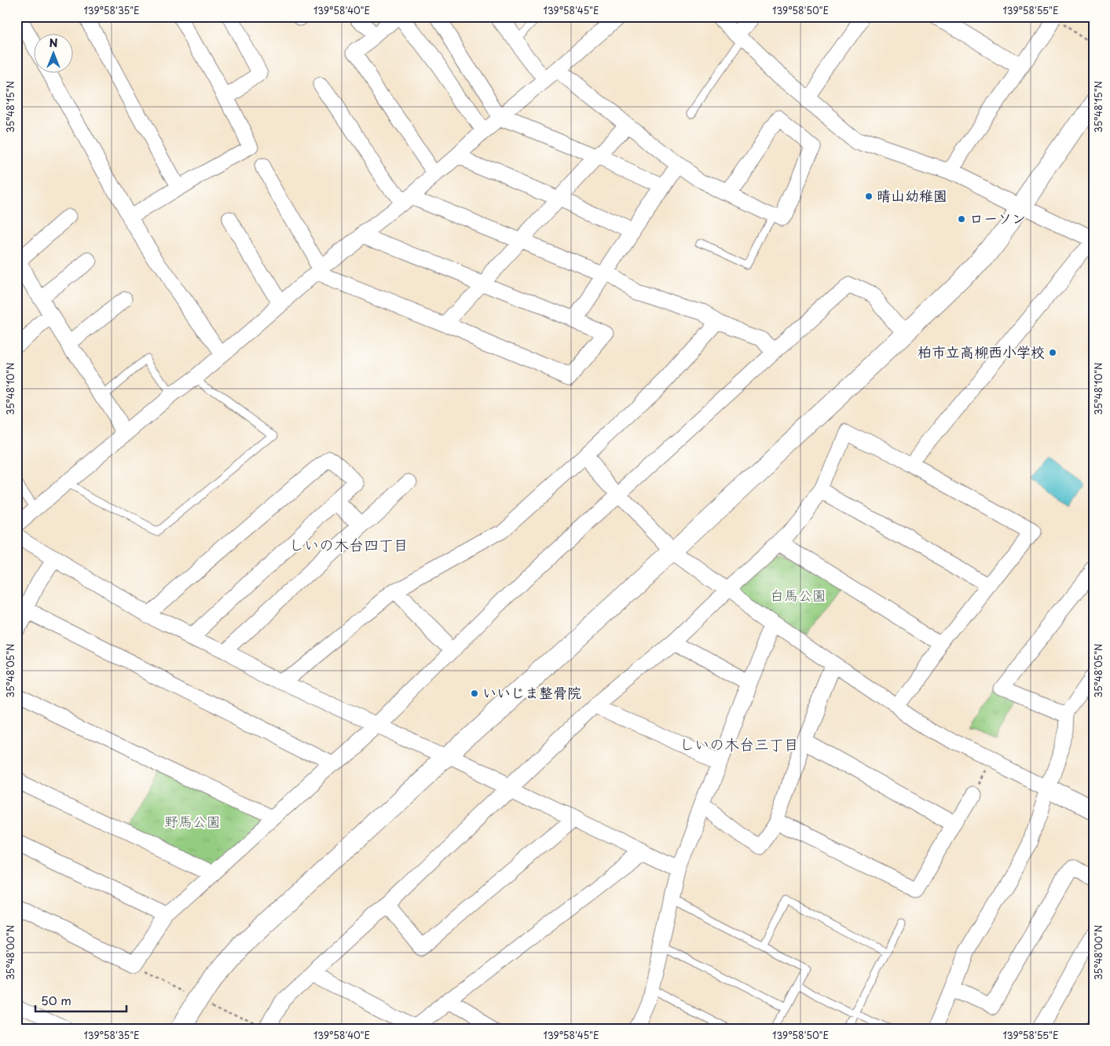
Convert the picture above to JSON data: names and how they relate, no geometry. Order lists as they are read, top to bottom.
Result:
{
  "districts": ["しいの木台四丁目", "しいの木台三丁目"],
  "parks": ["白馬公園", "野馬公園"],
  "places": [
    "晴山幼稚園",
    "ローソン",
    "柏市立高柳西小学校",
    "いいじま整骨院"
  ],
  "scale_bar": "50 m",
  "north": "top",
  "coordinates": [
    "139°58'35\"E",
    "139°58'40\"E",
    "139°58'45\"E",
    "139°58'50\"E",
    "139°58'55\"E",
    "35°48'15\"N",
    "35°48'10\"N",
    "35°48'05\"N",
    "35°48'00\"N"
  ]
}
